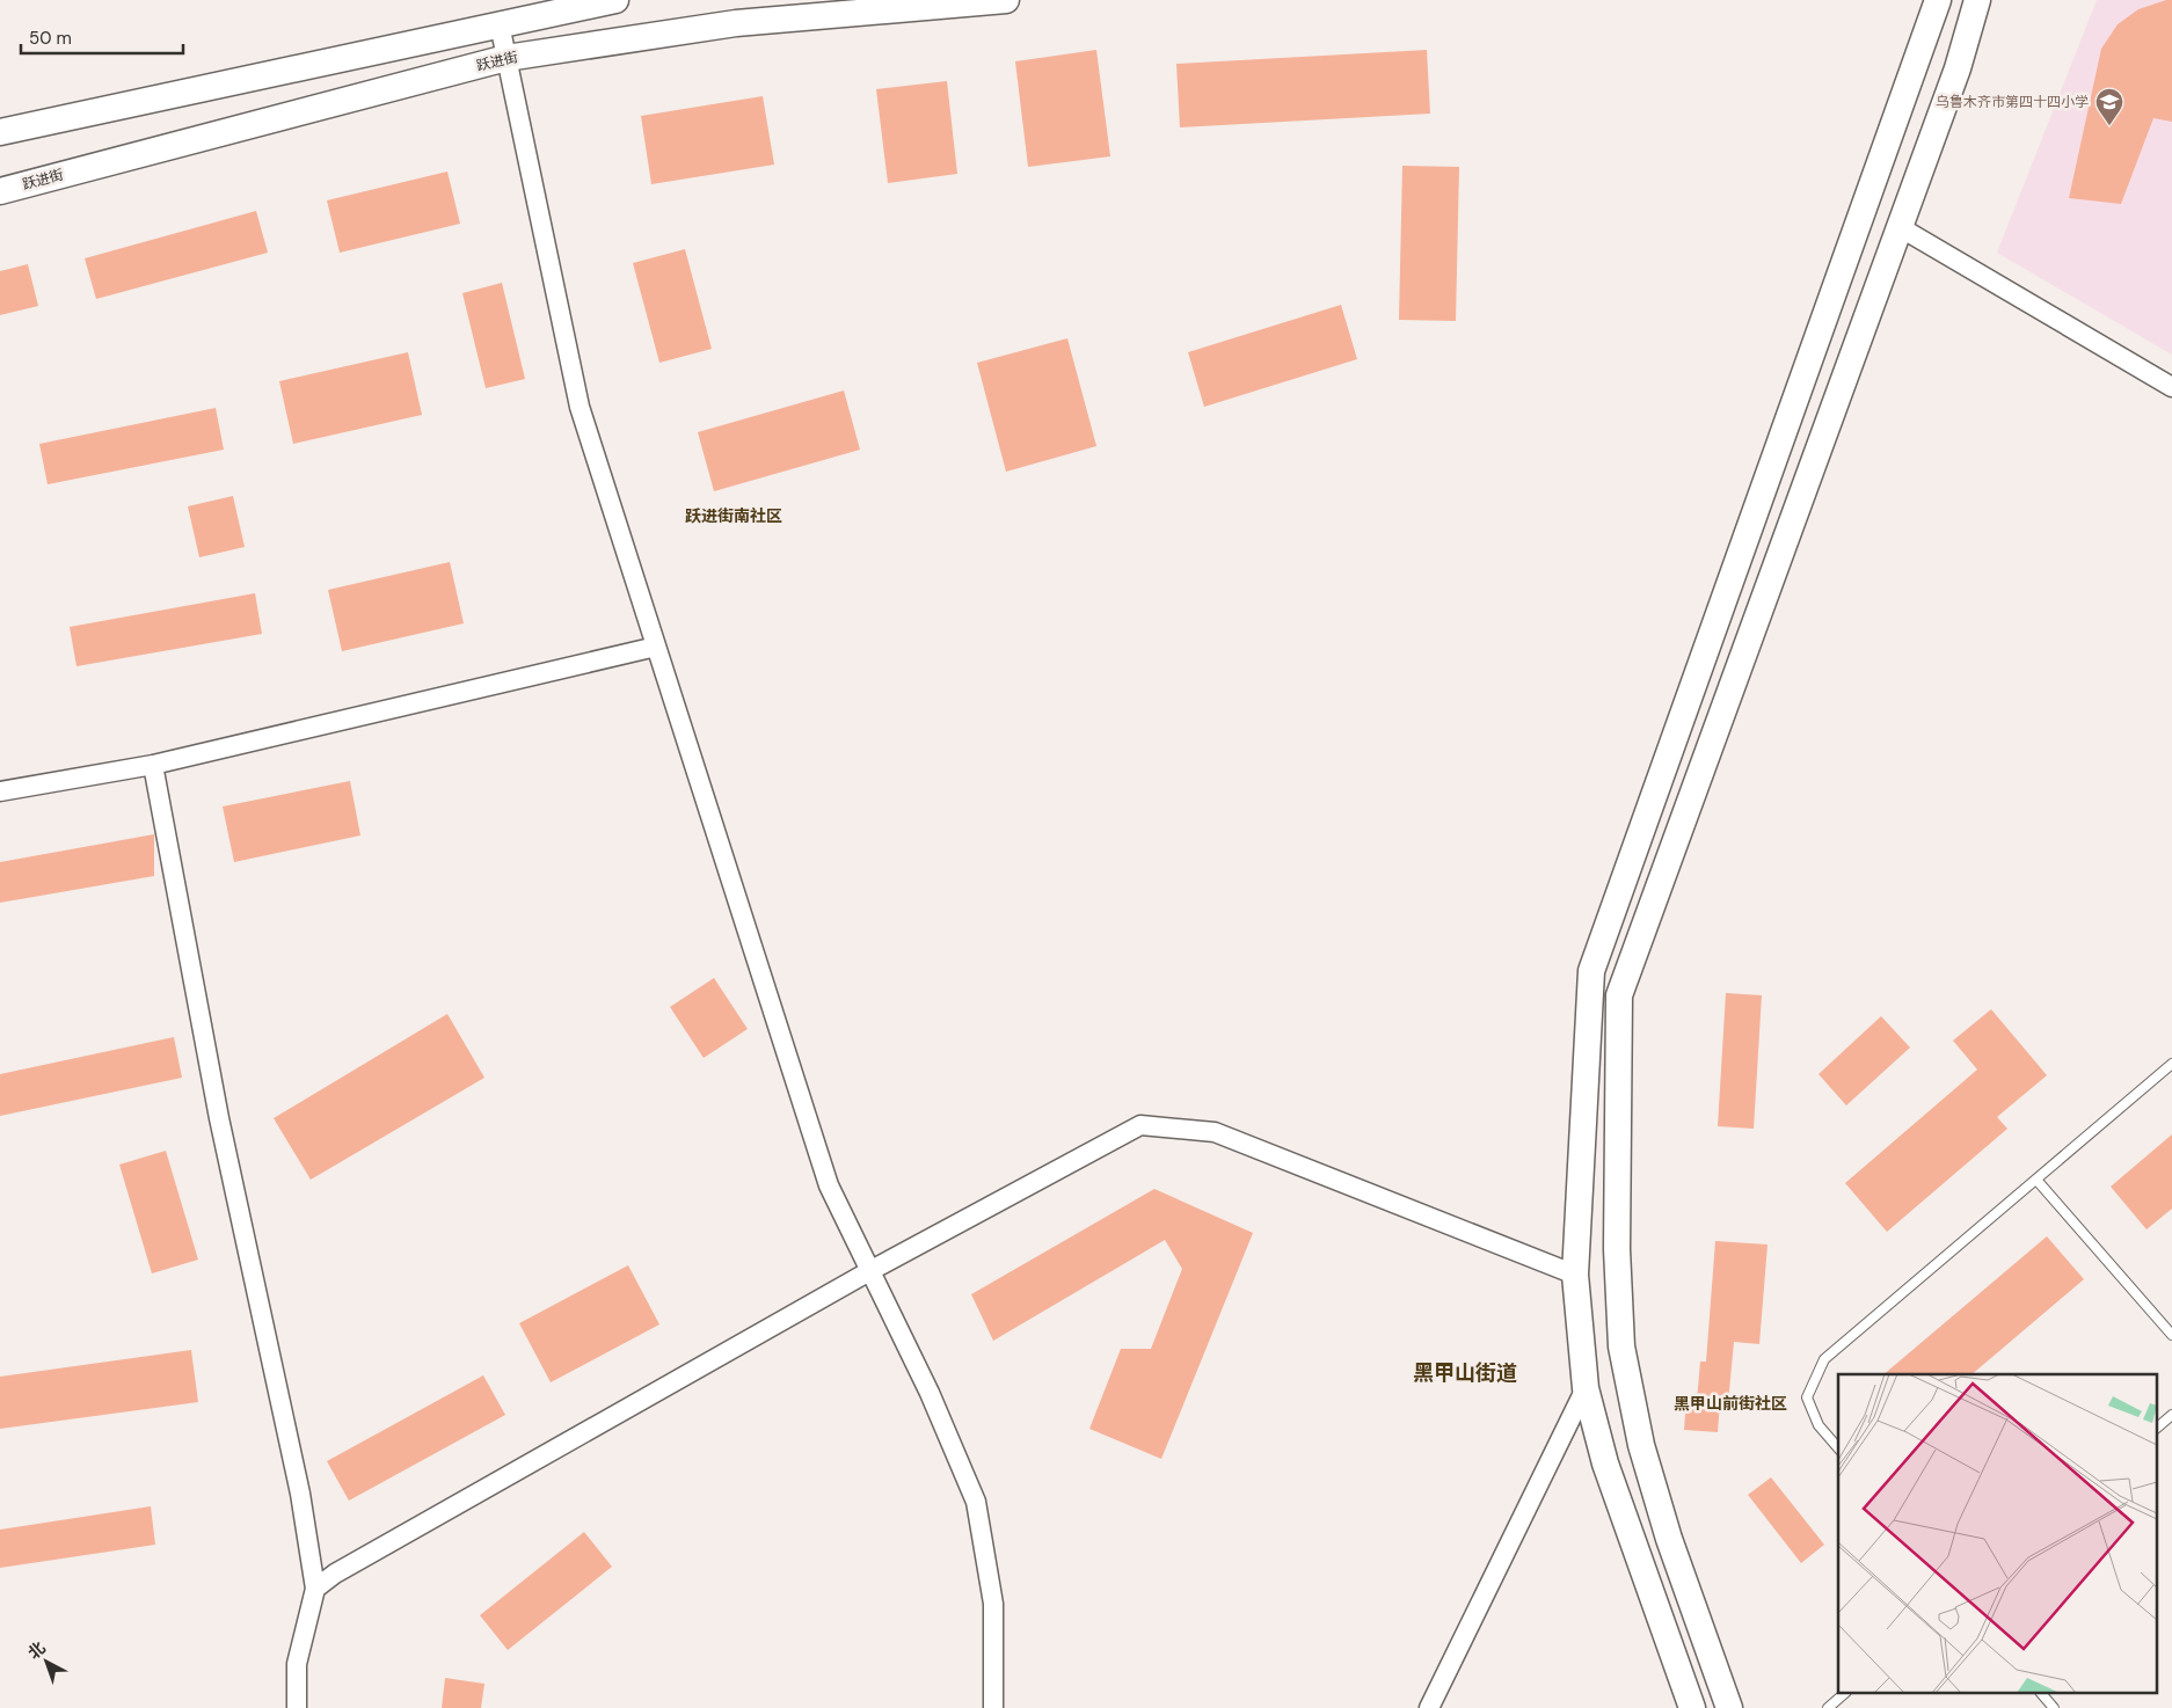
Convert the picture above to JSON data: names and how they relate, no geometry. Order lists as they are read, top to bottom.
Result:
{
  "streets": {
    "street": ["跃进街"]
  },
  "districts": ["跃进街南社区", "黑甲山街道", "黑甲山前街社区"],
  "places": {
    "school or university": ["乌鲁木齐市第四十四小学"]
  },
  "scale_bar": "50 m",
  "north": "top left"
}
